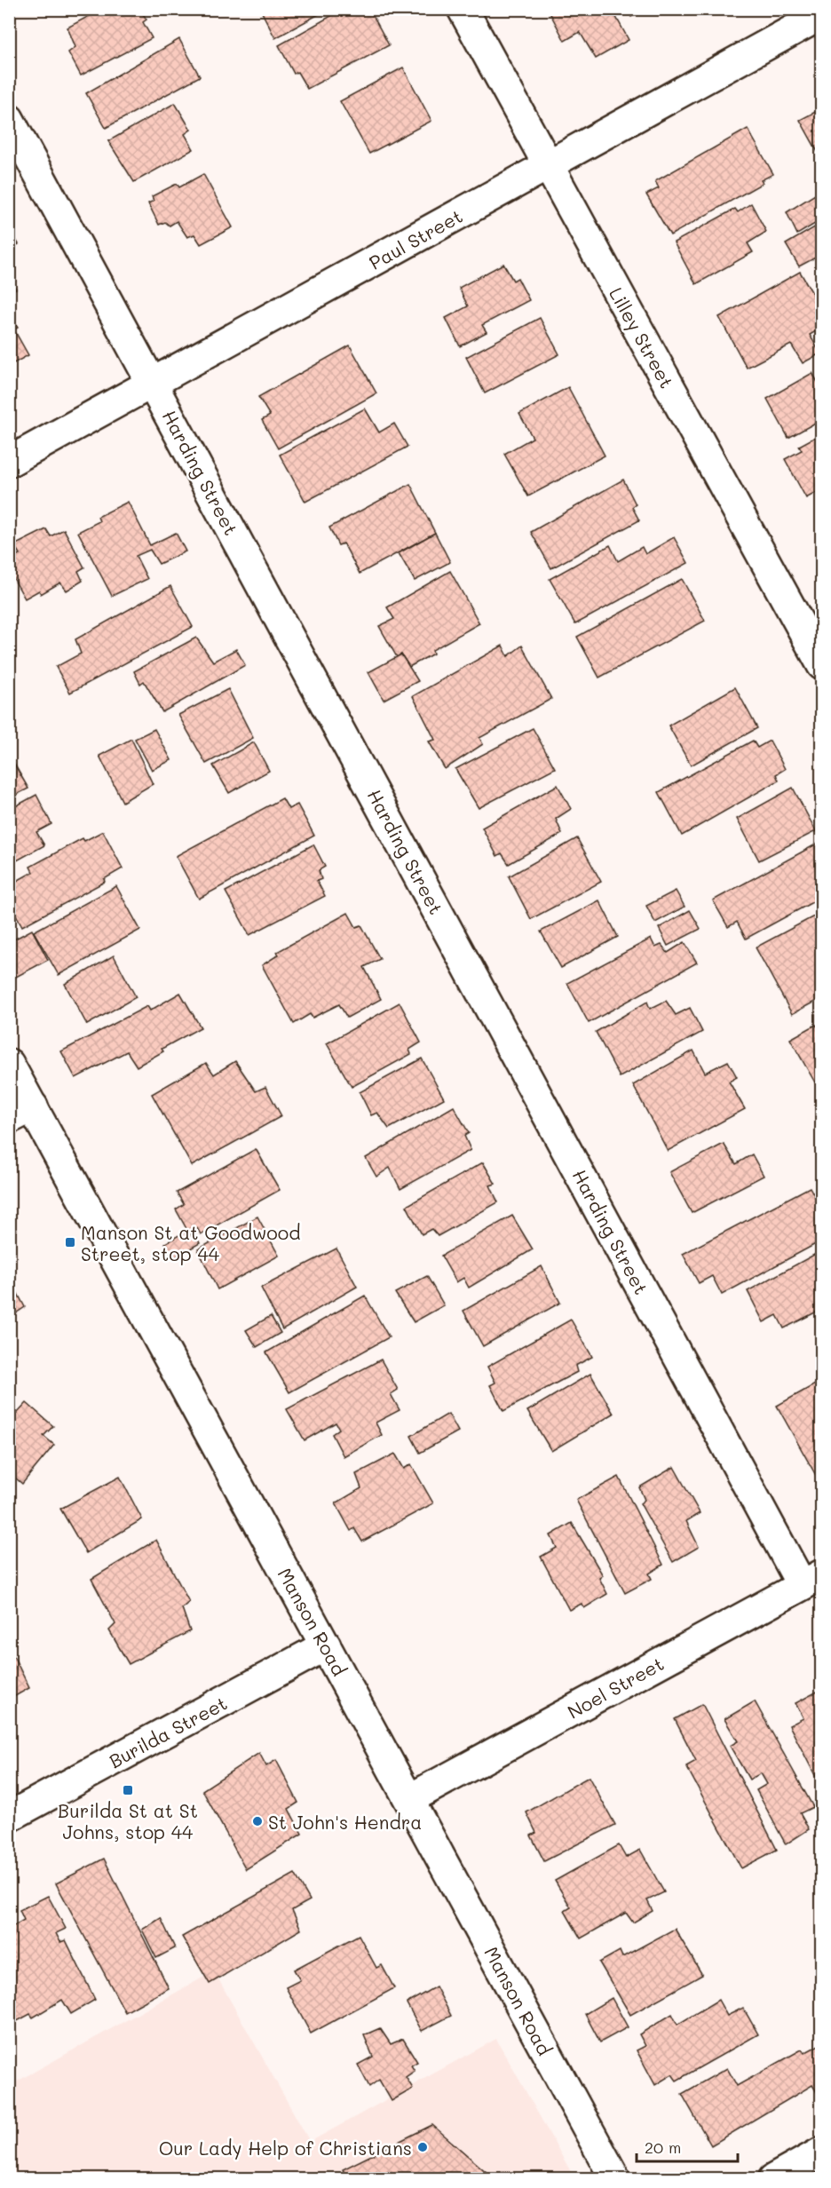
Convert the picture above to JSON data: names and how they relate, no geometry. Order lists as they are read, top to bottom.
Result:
{
  "streets": {
    "street": [
      "Paul Street",
      "Lilley Street",
      "Harding Street",
      "Manson Road",
      "Noel Street",
      "Burilda Street"
    ]
  },
  "crossings": [
    ["Paul Street", "Lilley Street"],
    ["Paul Street", "Harding Street"],
    ["Harding Street", "Noel Street"],
    ["Manson Road", "Noel Street"],
    ["Manson Road", "Burilda Street"]
  ],
  "places": {
    "transit": ["Manson St at Goodwood Street, stop 44", "Burilda St at St Johns, stop 44"],
    "other": ["St John's Hendra", "Our Lady Help of Christians"]
  },
  "scale_bar": "20 m"
}
